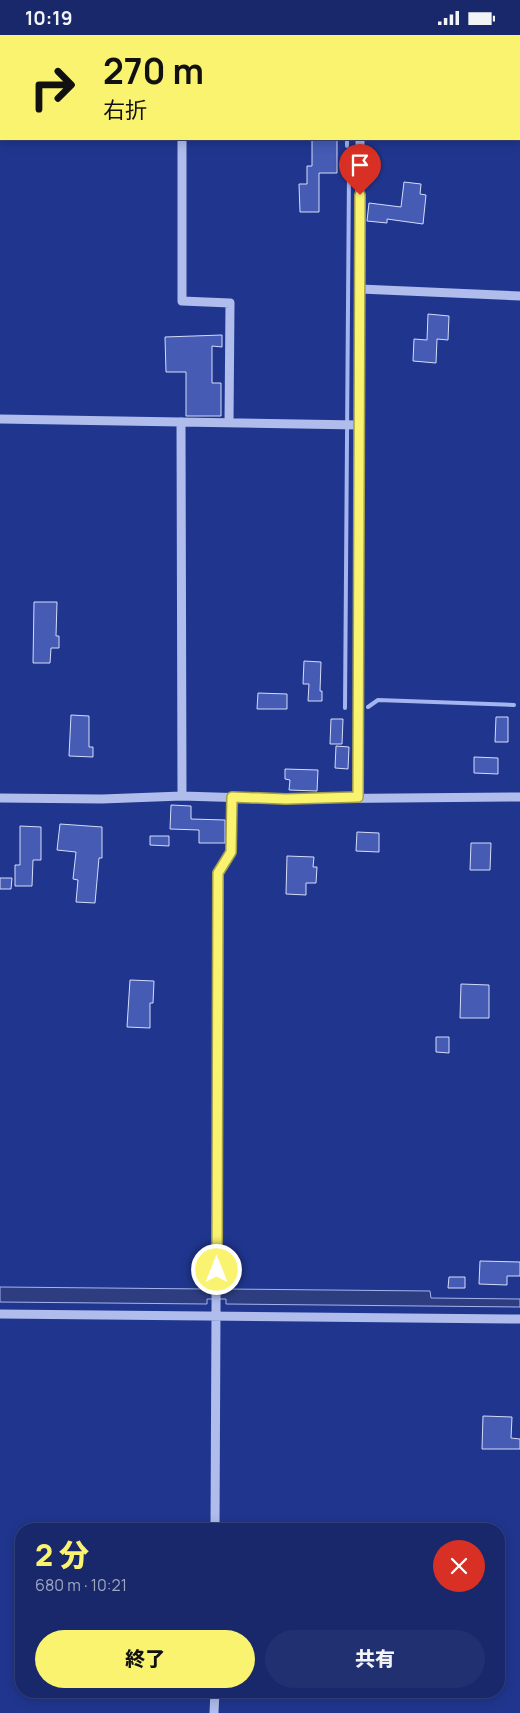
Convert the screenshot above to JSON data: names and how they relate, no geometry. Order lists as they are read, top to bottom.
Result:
{
  "page": {
    "status": "10:19",
    "turn": ["270 m", "右折"],
    "heading": ["2 分", "680 m · 10:21"],
    "buttons": ["終了", "共有"]
  }
}
